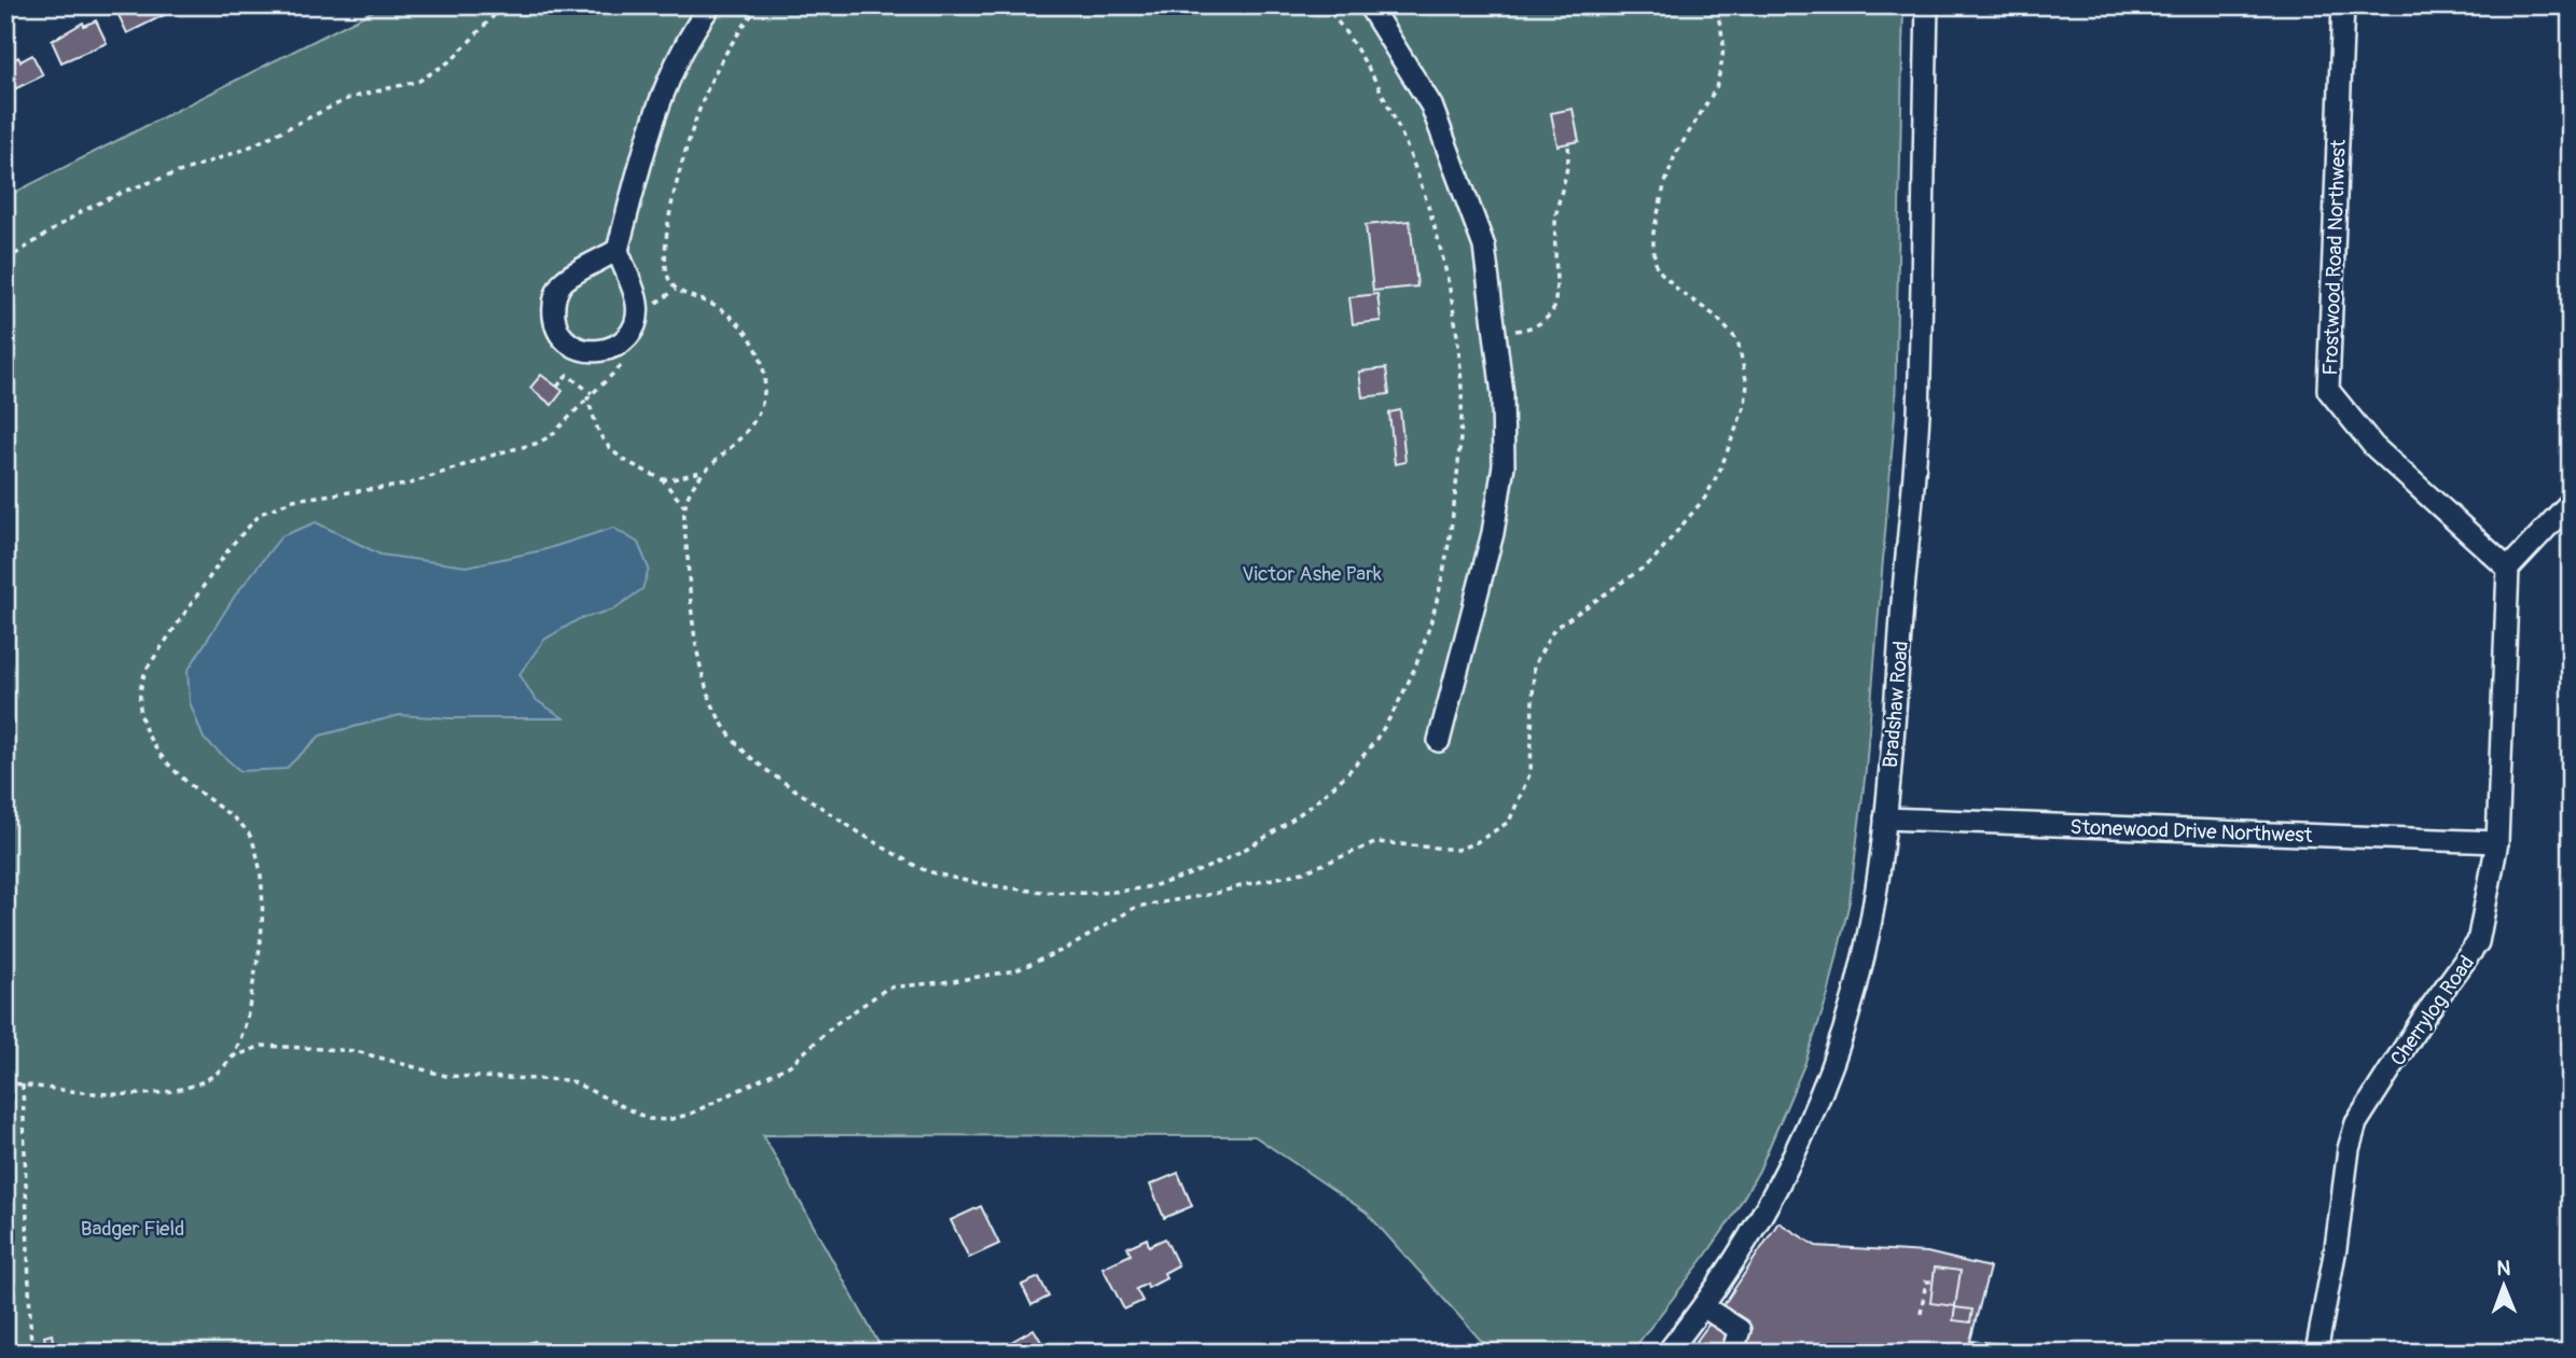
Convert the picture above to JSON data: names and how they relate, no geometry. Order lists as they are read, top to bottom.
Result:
{
  "streets": {
    "street": [
      "Frostwood Road Northwest",
      "Bradshaw Road",
      "Stonewood Drive Northwest",
      "Cherrylog Road"
    ]
  },
  "crossings": [
    ["Frostwood Road Northwest", "Cherrylog Road"],
    ["Bradshaw Road", "Stonewood Drive Northwest"],
    ["Stonewood Drive Northwest", "Cherrylog Road"]
  ],
  "parks": ["Victor Ashe Park", "Badger Field"],
  "north": "top"
}
